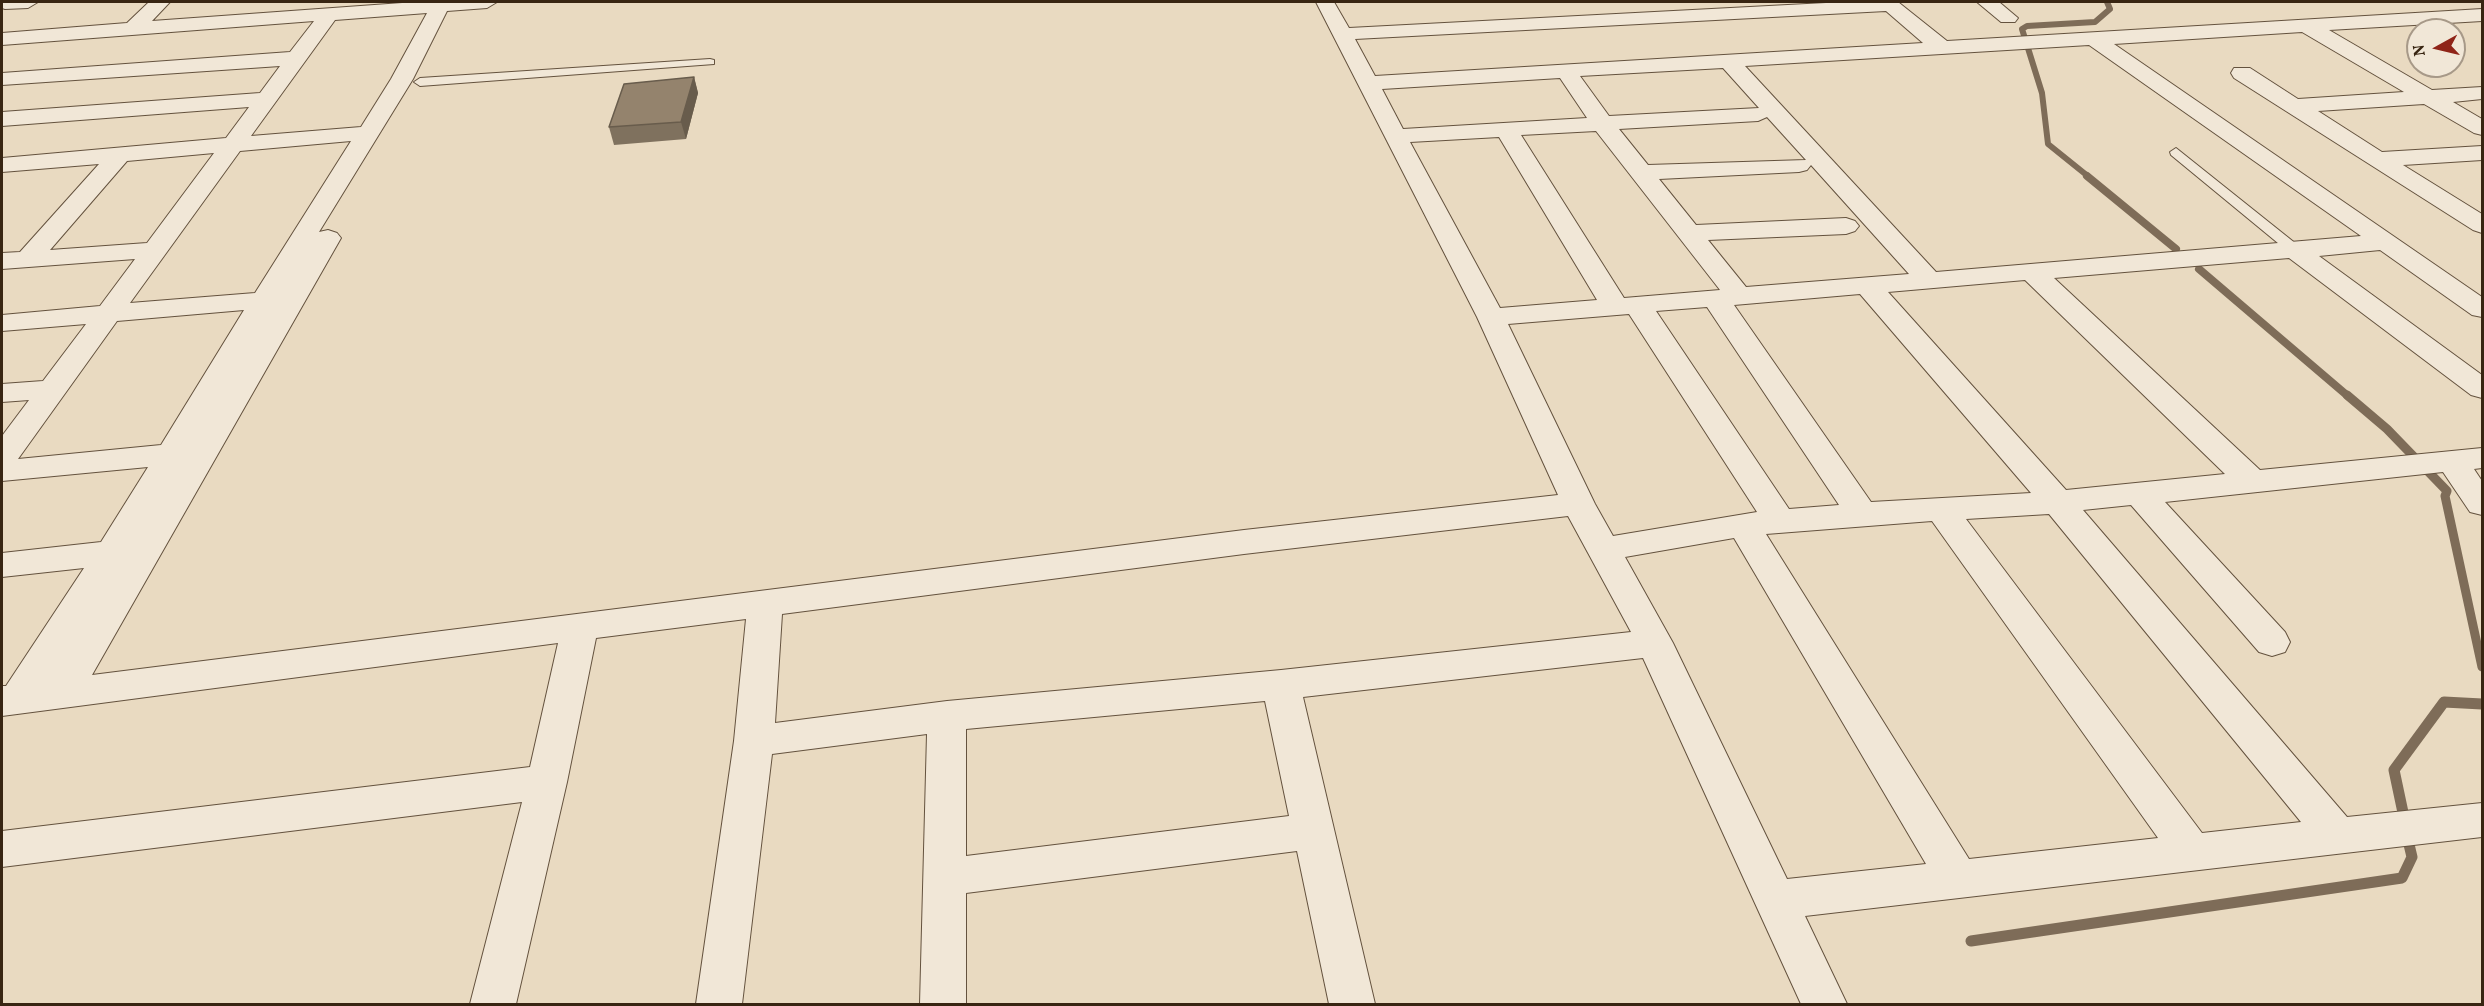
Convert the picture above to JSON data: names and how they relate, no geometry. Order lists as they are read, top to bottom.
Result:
{
  "north": "left"
}
